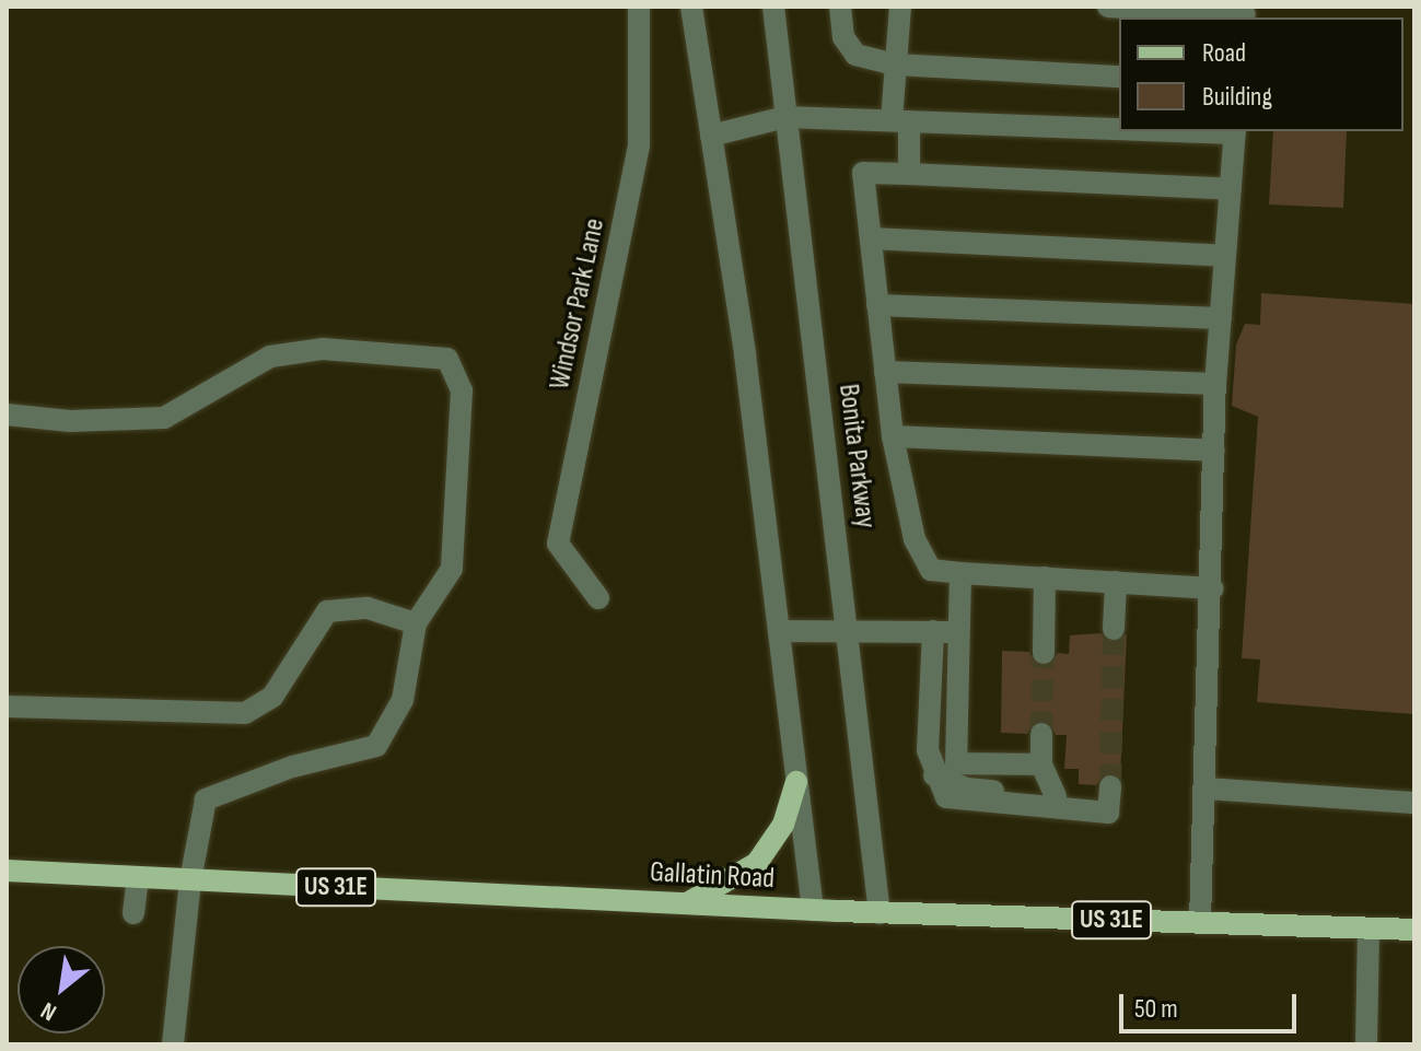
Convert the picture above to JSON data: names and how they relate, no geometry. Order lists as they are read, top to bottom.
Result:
{
  "streets": {
    "main road": ["Gallatin Road", "US 31E"],
    "street": ["Windsor Park Lane", "Bonita Parkway"]
  },
  "crossings": [
    ["Bonita Parkway", "Gallatin Road"]
  ],
  "legend": ["Road", "Building"],
  "scale_bar": "50 m",
  "north": "bottom left"
}
